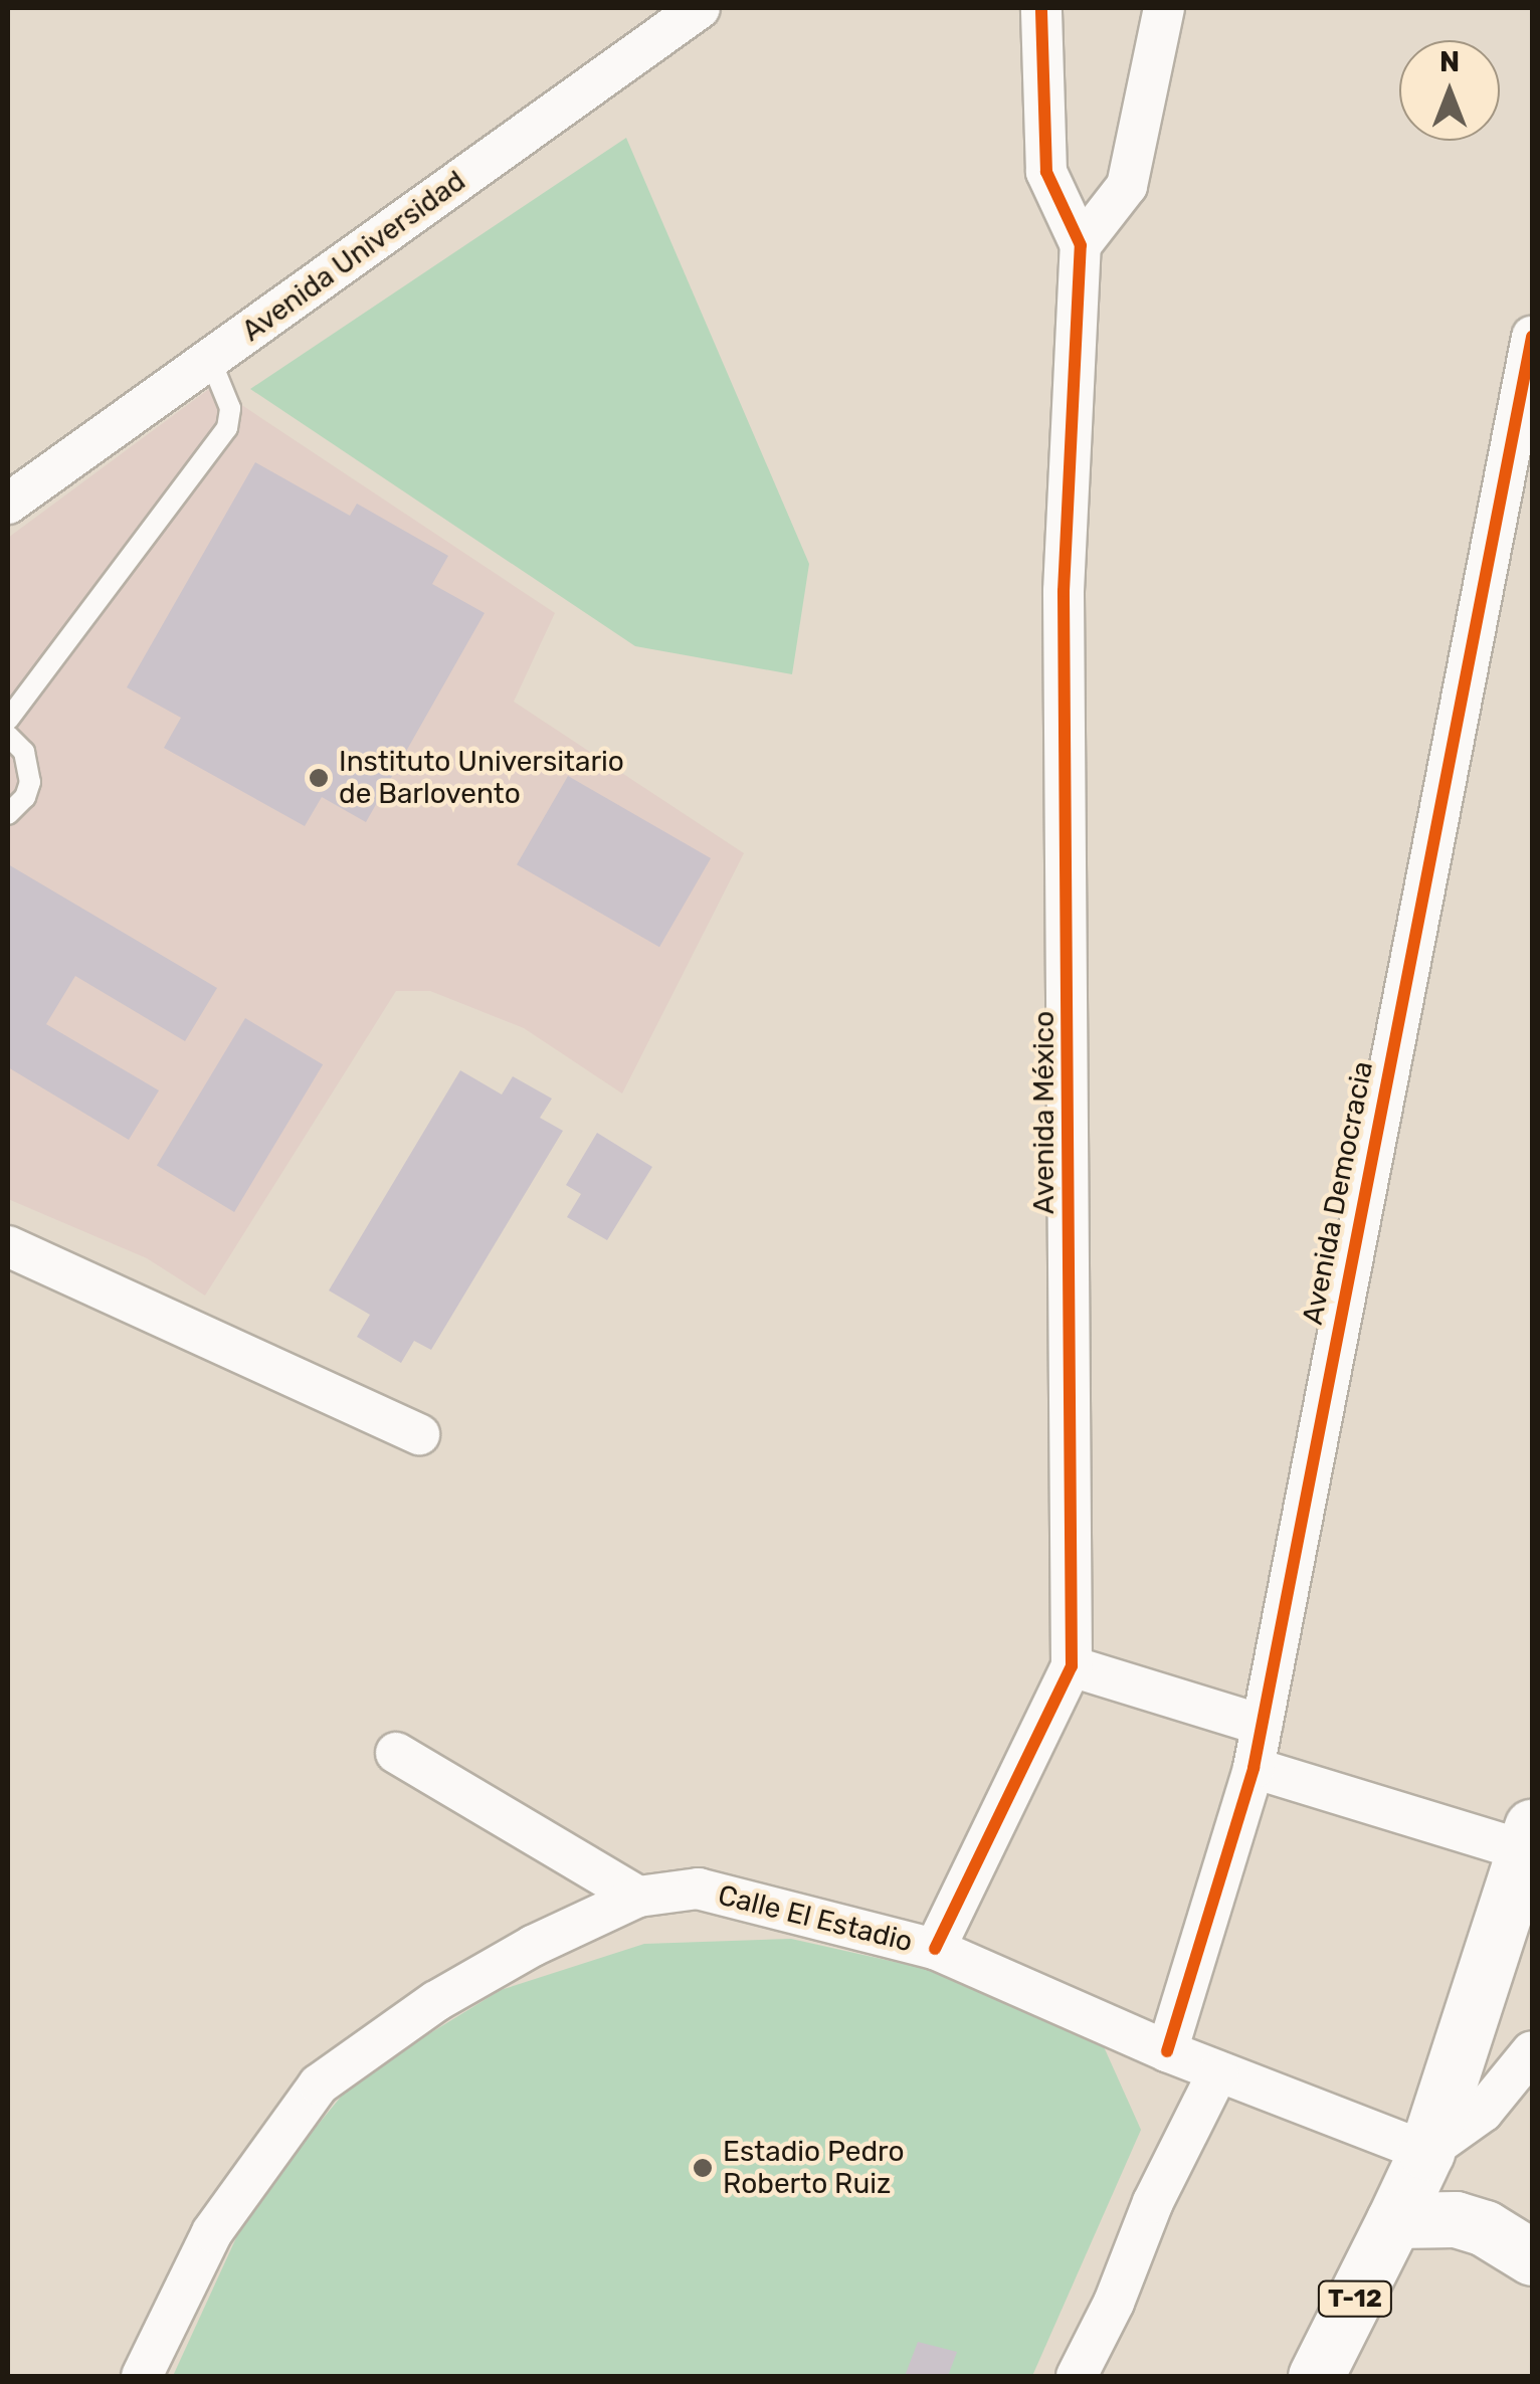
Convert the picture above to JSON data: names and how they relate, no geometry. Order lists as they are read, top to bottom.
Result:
{
  "streets": {
    "main road": ["T-12"],
    "street": [
      "Avenida Universidad",
      "Avenida México",
      "Avenida Democracia",
      "Calle El Estadio"
    ]
  },
  "crossings": [
    ["Avenida México", "Calle El Estadio"],
    ["Avenida Democracia", "Calle El Estadio"],
    ["Calle El Estadio", "T-12"]
  ],
  "places": ["Instituto Universitario de Barlovento", "Estadio Pedro Roberto Ruiz"],
  "north": "top"
}
